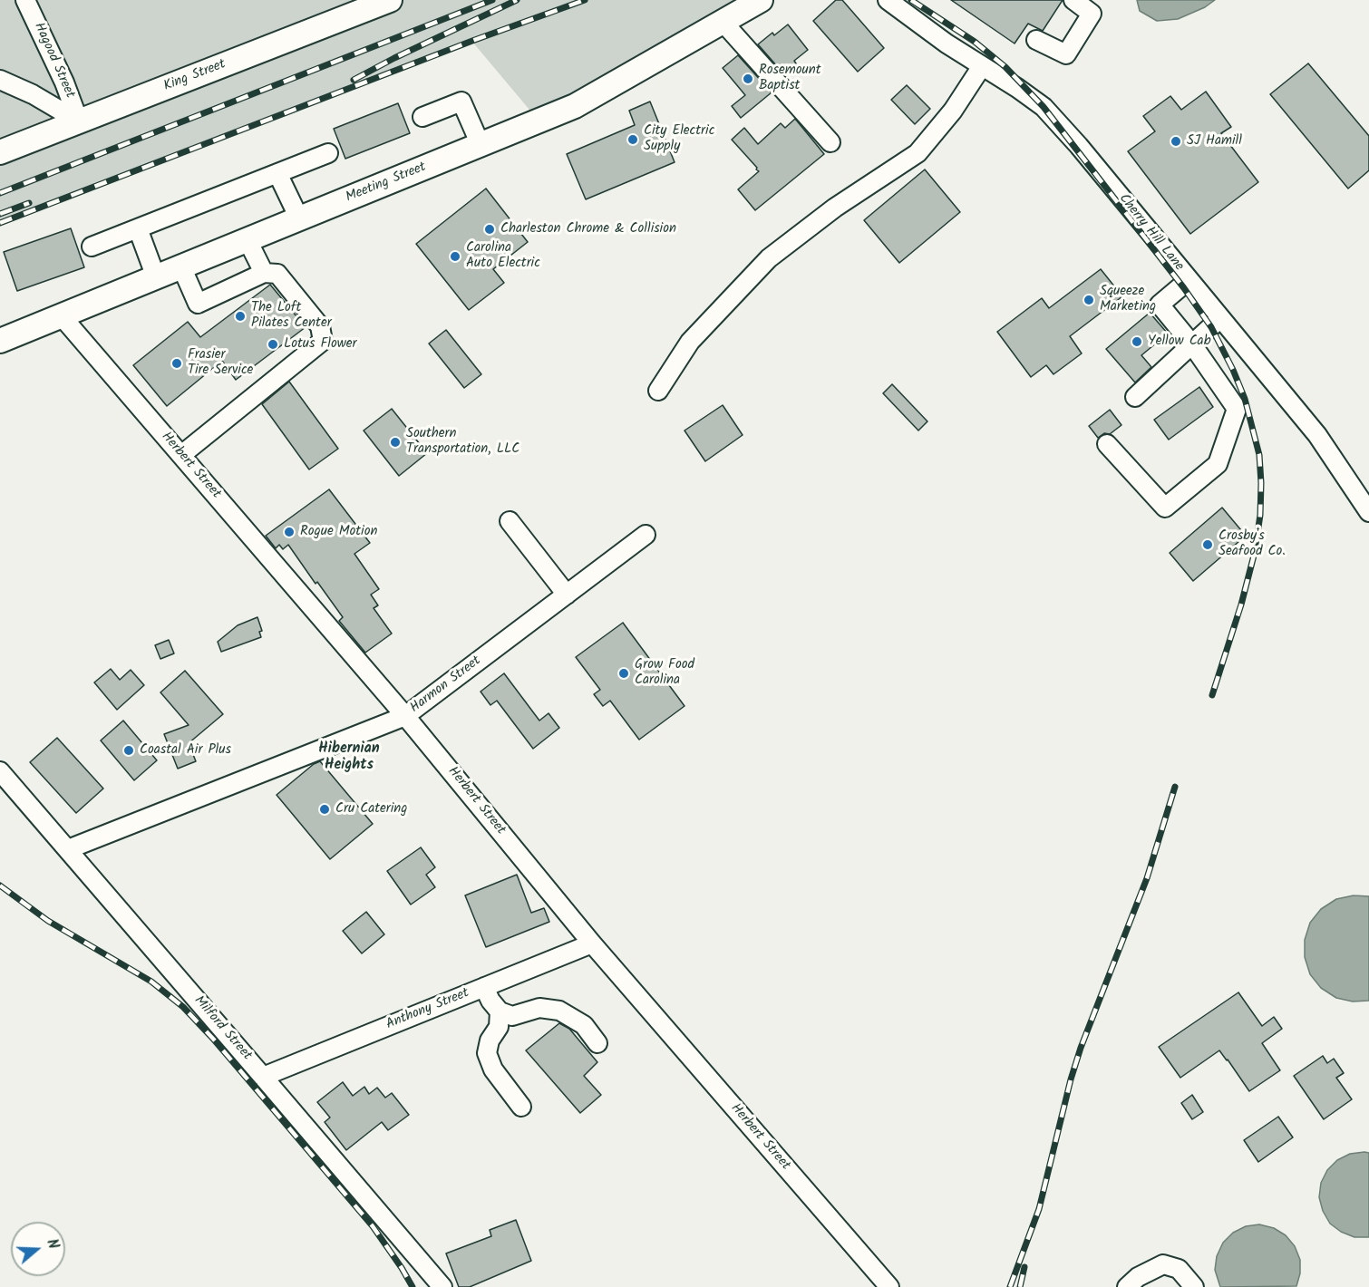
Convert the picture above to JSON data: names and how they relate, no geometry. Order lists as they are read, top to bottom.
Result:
{
  "streets": {
    "main road": ["King Street", "Meeting Street"],
    "street": [
      "Hagood Street",
      "Cherry Hill Lane",
      "Herbert Street",
      "Harmon Street",
      "Anthony Street",
      "Milford Street"
    ]
  },
  "crossings": [
    ["Hagood Street", "King Street"],
    ["Meeting Street", "Herbert Street"],
    ["Herbert Street", "Harmon Street"],
    ["Herbert Street", "Anthony Street"],
    ["Harmon Street", "Milford Street"],
    ["Anthony Street", "Milford Street"]
  ],
  "districts": ["Hibernian Heights"],
  "places": [
    "Rosemount Baptist",
    "City Electric Supply",
    "SJ Hamill",
    "Charleston Chrome & Collision",
    "Carolina Auto Electric",
    "Squeeze Marketing",
    "The Loft Pilates Center",
    "Yellow Cab",
    "Lotus Flower",
    "Frasier Tire Service",
    "Southern Transportation, LLC",
    "Rogue Motion",
    "Crosby's Seafood Co.",
    "Grow Food Carolina",
    "Coastal Air Plus",
    "Cru Catering"
  ],
  "north": "right"
}
